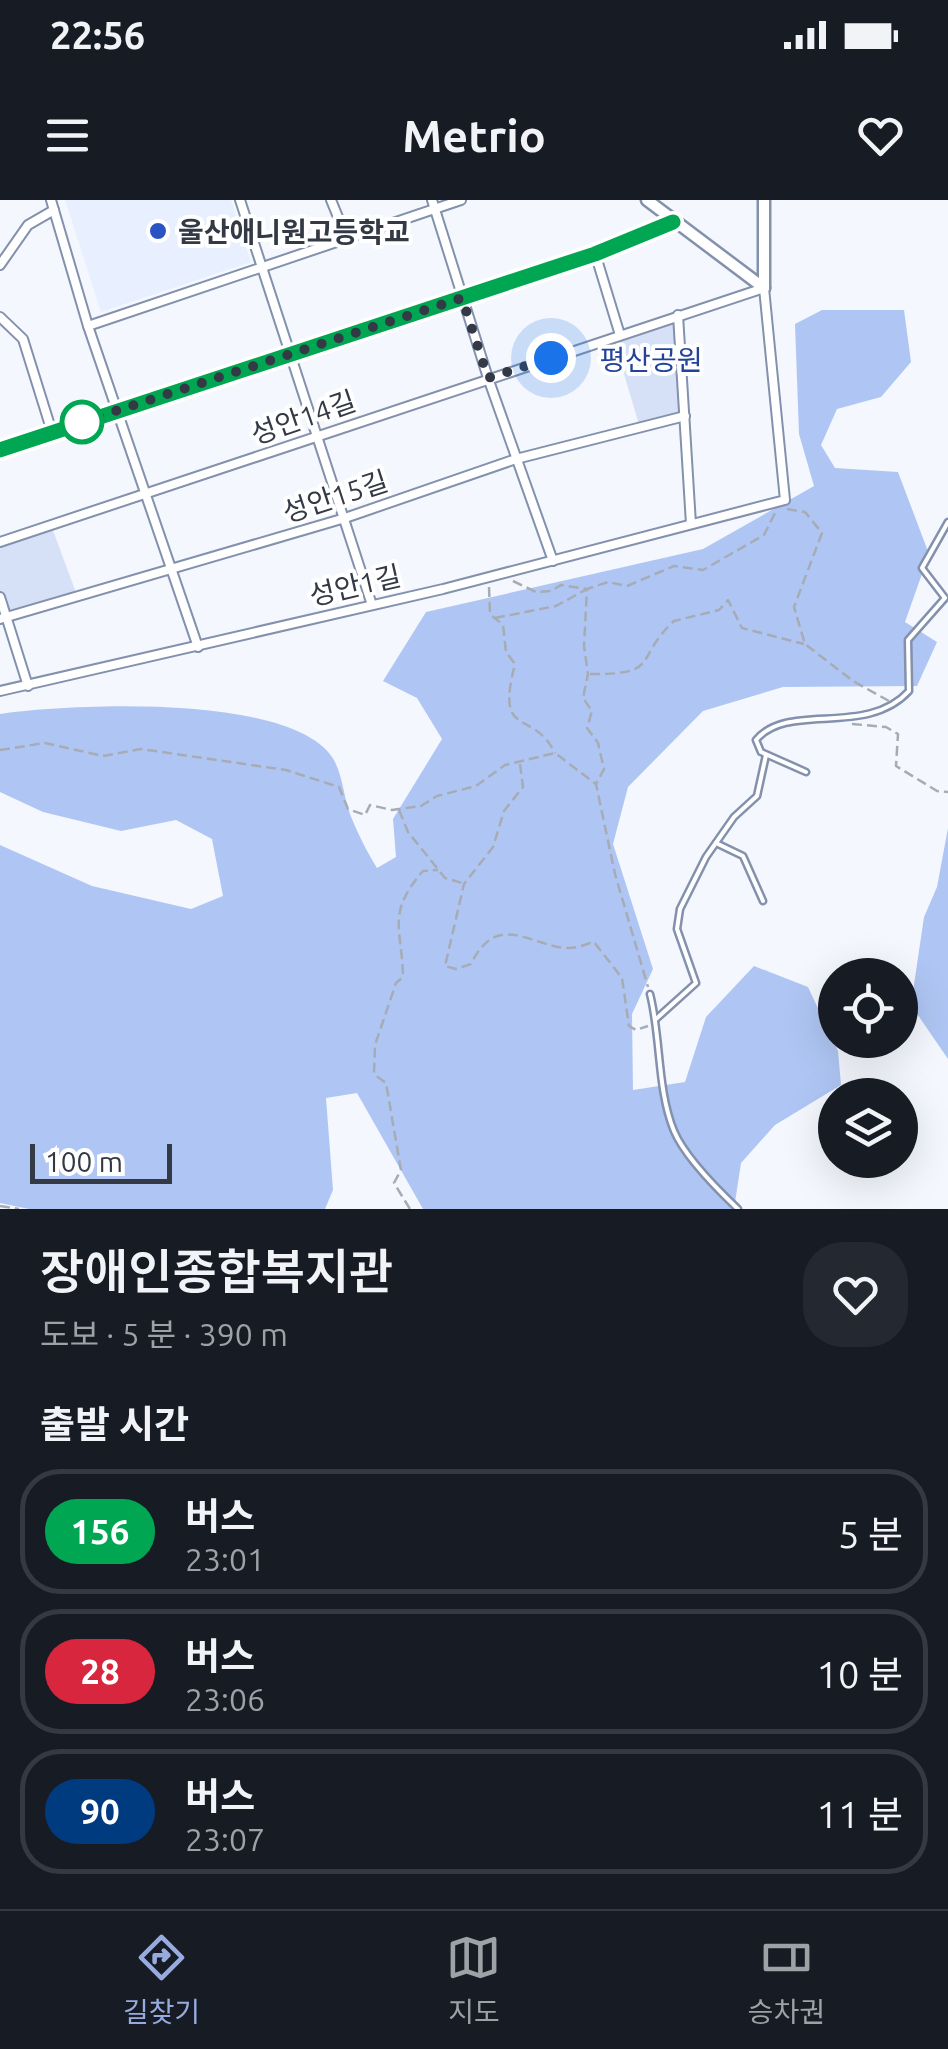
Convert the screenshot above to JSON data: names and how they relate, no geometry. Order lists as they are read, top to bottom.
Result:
{
  "streets": {
    "street": ["성안14길", "성안15길", "성안1길"]
  },
  "crossings": [
    ["성안14길", "성안1길"]
  ],
  "parks": ["평산공원"],
  "places": ["울산애니원고등학교"],
  "lines": ["bus line 156"],
  "scale_bar": "100 m",
  "page": {
    "status": "22:56",
    "header": "Metrio",
    "scale": "100 m",
    "heading": [
      ["장애인종합복지관", "도보 · 5 분 · 390 m"],
      "출발 시간"
    ],
    "list": [
      {
        "mark": "156",
        "name": "버스",
        "note": "23:01",
        "value": "5 분"
      },
      {
        "mark": "28",
        "name": "버스",
        "note": "23:06",
        "value": "10 분"
      },
      {
        "mark": "90",
        "name": "버스",
        "note": "23:07",
        "value": "11 분"
      }
    ],
    "tabs": ["길찾기", "지도", "승차권"]
  }
}
